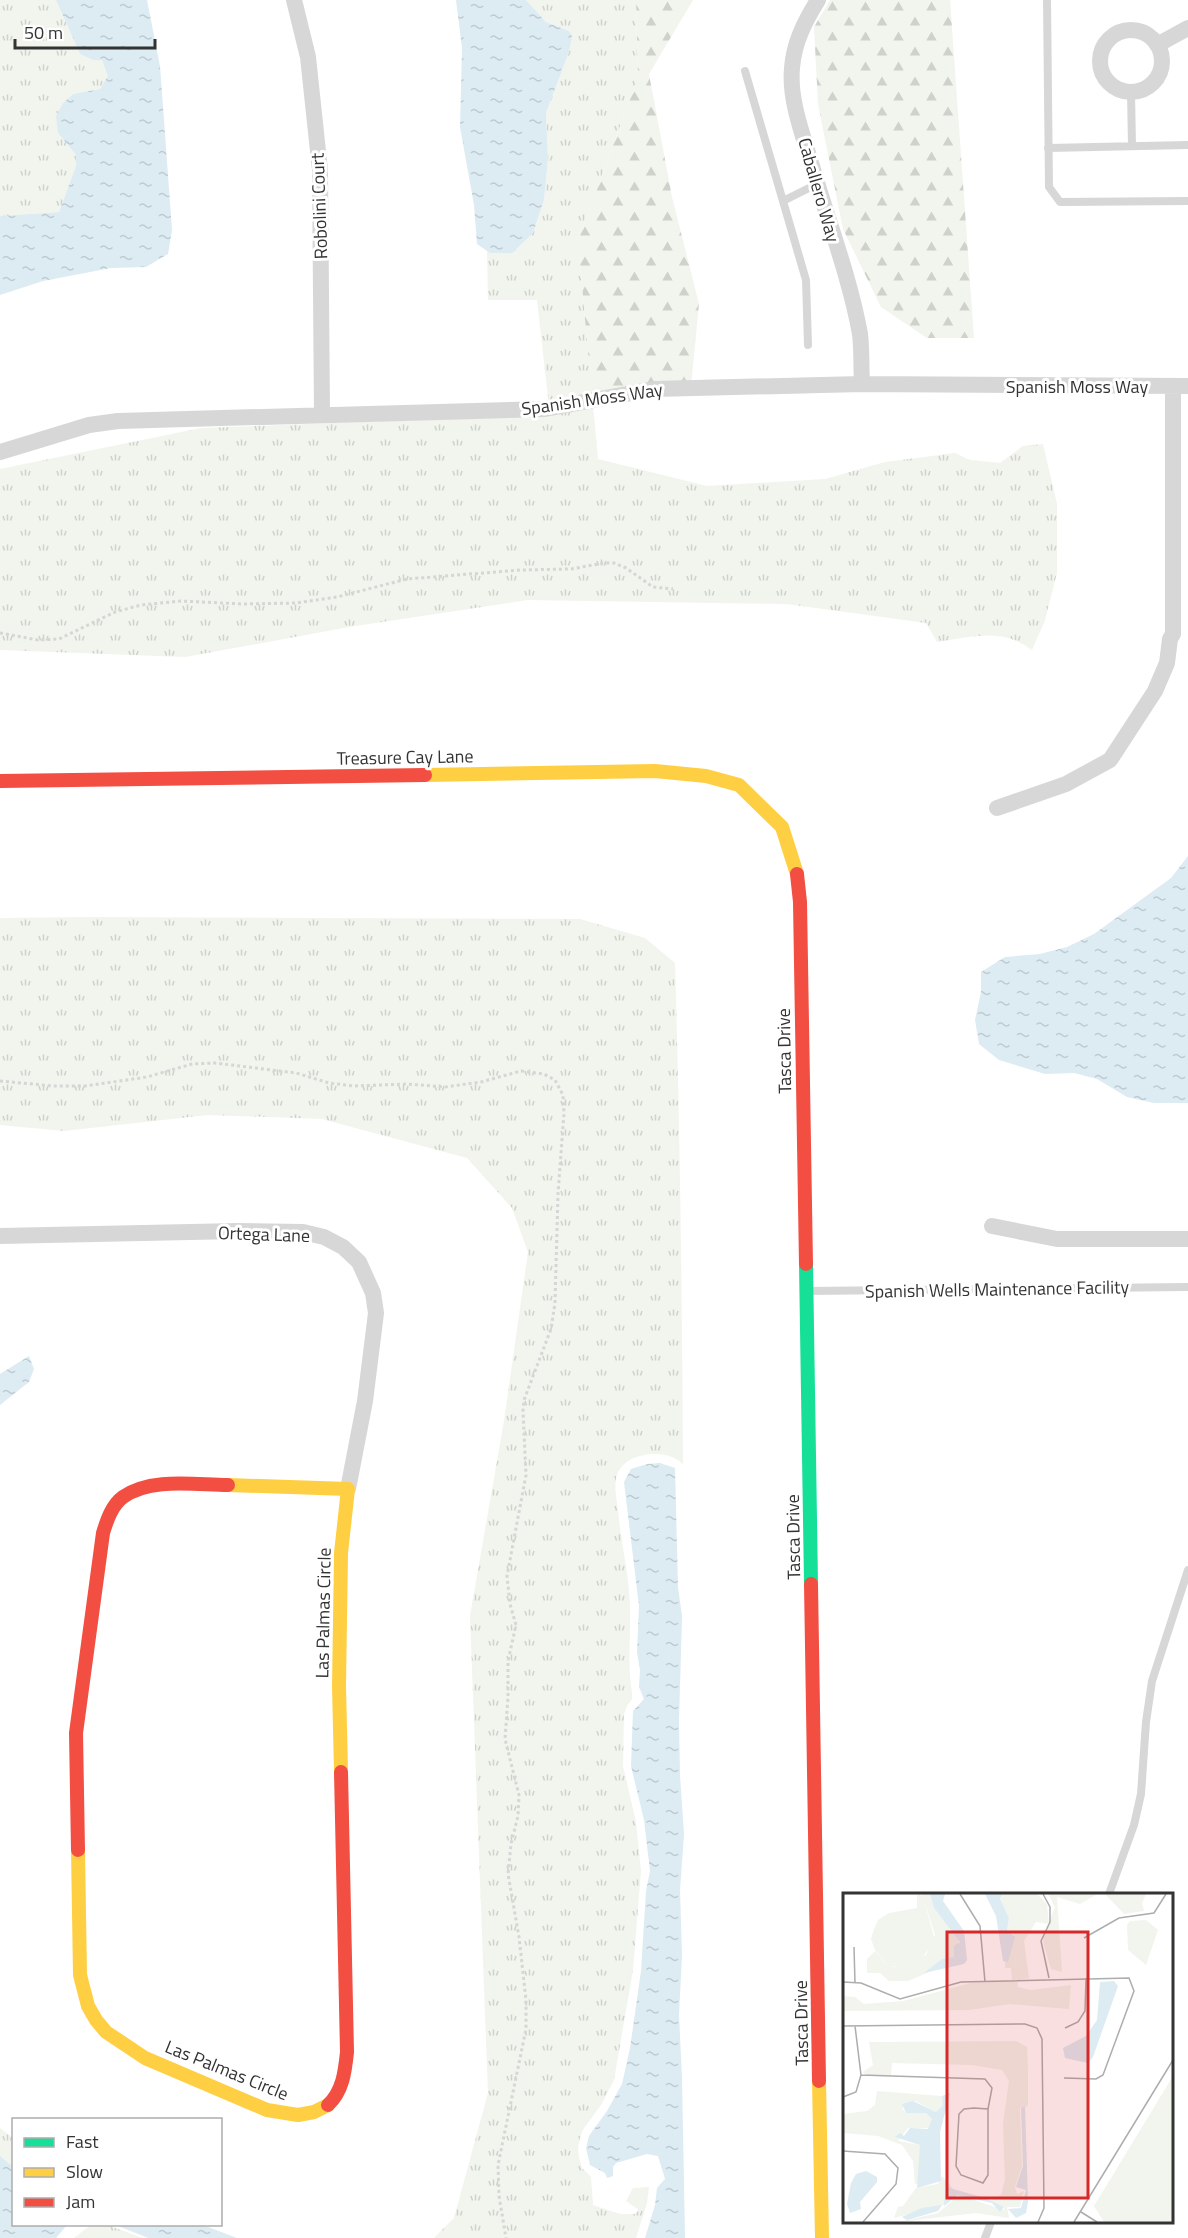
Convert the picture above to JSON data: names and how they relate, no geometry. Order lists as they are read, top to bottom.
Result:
{
  "streets": {
    "street": [
      "Caballero Way",
      "Robolini Court",
      "Spanish Moss Way",
      "Treasure Cay Lane",
      "Tasca Drive",
      "Ortega Lane",
      "Las Palmas Circle"
    ],
    "lane": ["Spanish Wells Maintenance Facility"]
  },
  "crossings": [
    ["Caballero Way", "Spanish Moss Way"],
    ["Robolini Court", "Spanish Moss Way"],
    ["Treasure Cay Lane", "Tasca Drive"],
    ["Tasca Drive", "Spanish Wells Maintenance Facility"],
    ["Ortega Lane", "Las Palmas Circle"]
  ],
  "legend": ["Fast", "Slow", "Jam"],
  "scale_bar": "50 m"
}
